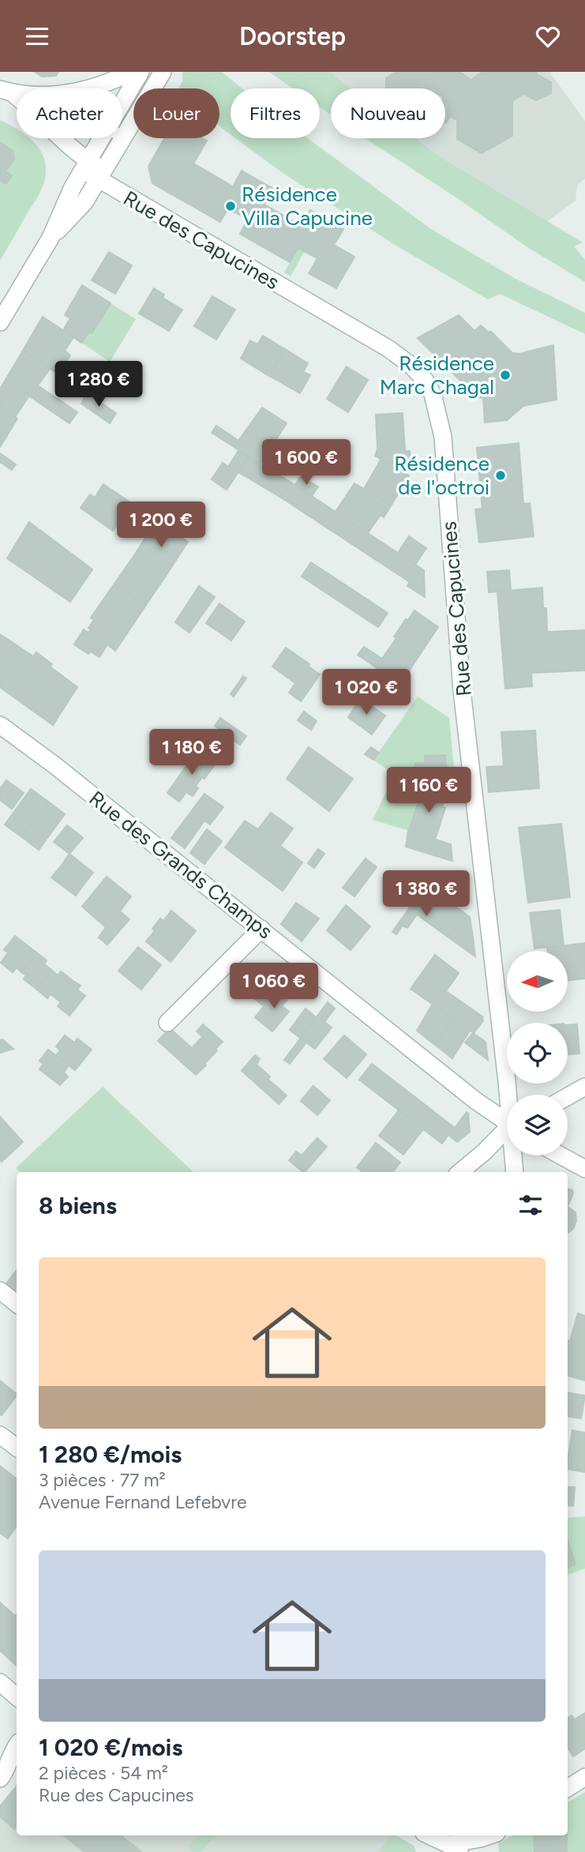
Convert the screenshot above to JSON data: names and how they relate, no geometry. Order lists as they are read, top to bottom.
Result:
{
  "streets": {
    "street": ["Rue des Capucines", "Rue des Grands Champs"]
  },
  "places": ["Résidence Villa Capucine", "Résidence Marc Chagal", "Résidence de l'octroi"],
  "north": "left",
  "page": {
    "header": "Doorstep",
    "chip": [
      "Acheter",
      "Louer",
      "Filtres",
      "Nouveau"
    ],
    "price": [
      "1 280 €",
      "1 600 €",
      "1 200 €",
      "1 020 €",
      "1 180 €",
      "1 160 €",
      "1 380 €",
      "1 060 €"
    ],
    "heading": "8 biens",
    "list": [
      {
        "name": "1 280 €/mois",
        "note": "3 pièces · 77 m² · Avenue Fernand Lefebvre"
      },
      {
        "name": "1 020 €/mois",
        "note": "2 pièces · 54 m² · Rue des Capucines"
      }
    ]
  }
}
